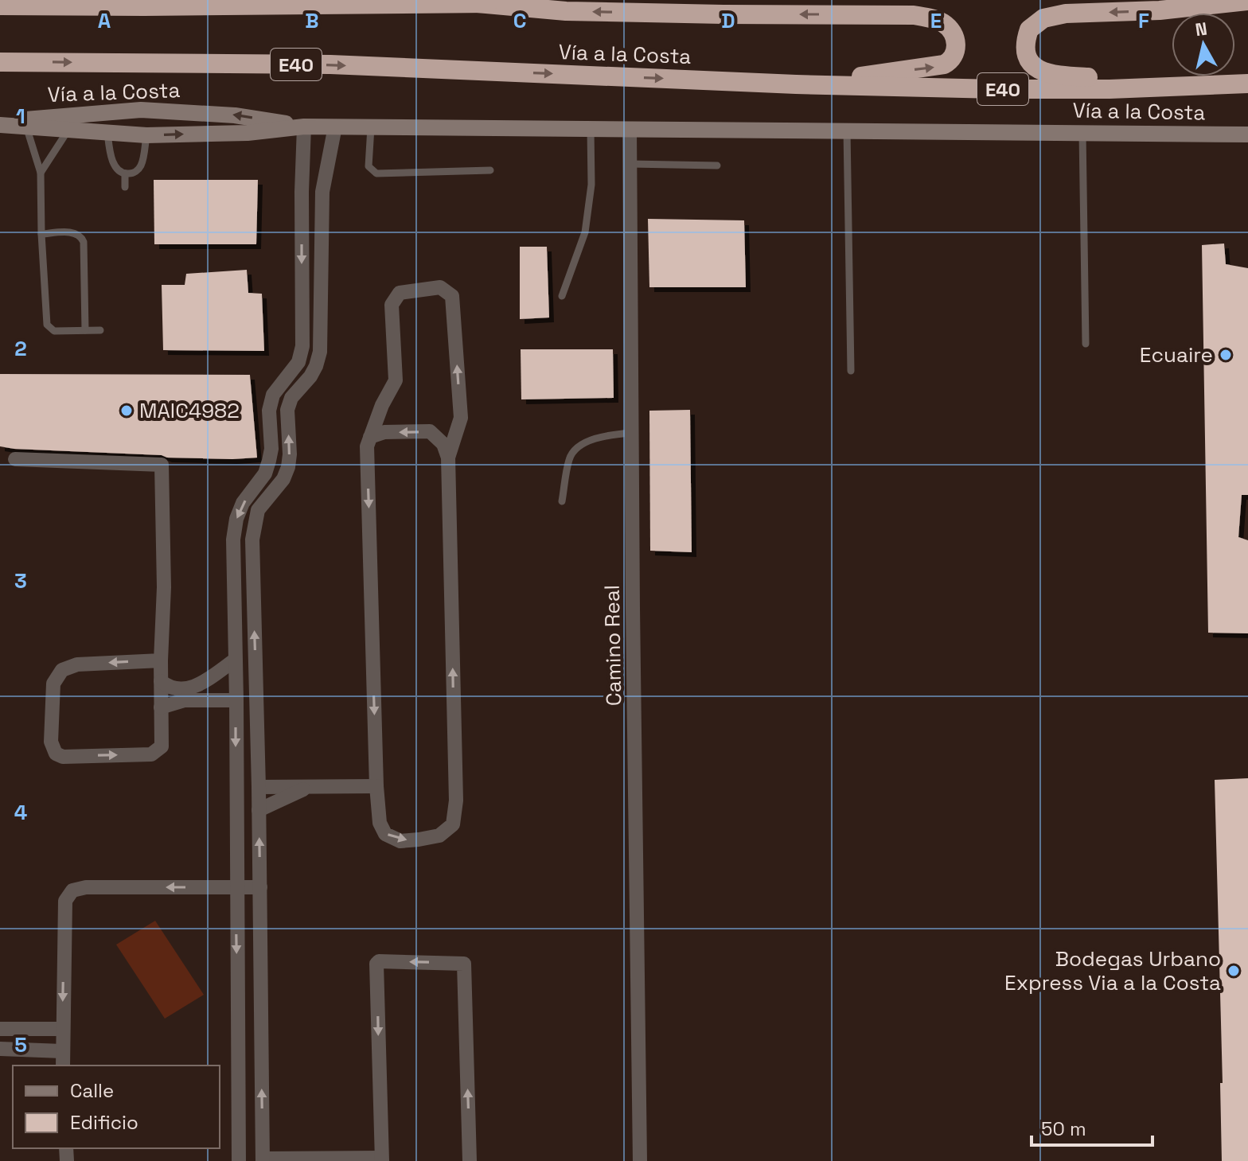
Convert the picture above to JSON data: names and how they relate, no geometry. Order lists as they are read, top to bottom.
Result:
{
  "streets": {
    "highway": ["Vía a la Costa", "E40"],
    "street": ["Camino Real"]
  },
  "crossings": [
    ["Vía a la Costa", "Camino Real"]
  ],
  "places": ["Ecuaire", "MAIC4982", "Bodegas Urbano Express Via a la Costa"],
  "legend": ["Calle", "Edificio"],
  "scale_bar": "50 m",
  "north": "top",
  "grid": {
    "columns": [
      "A",
      "B",
      "C",
      "D",
      "E",
      "F"
    ],
    "rows": [
      "1",
      "2",
      "3",
      "4",
      "5"
    ]
  }
}
